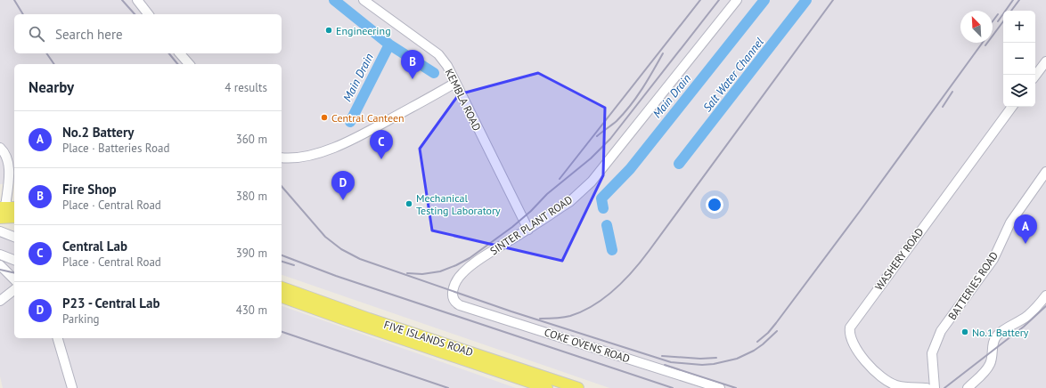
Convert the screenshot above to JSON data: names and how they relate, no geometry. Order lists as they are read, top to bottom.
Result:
{
  "streets": {
    "main road": ["FIVE ISLANDS ROAD"],
    "street": [
      "KEMBLA ROAD",
      "SINTER PLANT ROAD",
      "WASHERY ROAD",
      "BATTERIES ROAD",
      "COKE OVENS ROAD"
    ]
  },
  "crossings": [
    ["KEMBLA ROAD", "SINTER PLANT ROAD"],
    ["SINTER PLANT ROAD", "COKE OVENS ROAD"]
  ],
  "water": ["Salt Water Channel", "Main Drain"],
  "places": [
    "Engineering",
    "Central Canteen",
    "Mechanical Testing Laboratory",
    "No.1 Battery"
  ],
  "north": "top left",
  "page": {
    "map_buttons": ["+", "−"],
    "search": "Search here",
    "pins": [
      "B",
      "C",
      "D",
      "A"
    ],
    "heading": ["Nearby", "4 results"],
    "list": [
      {
        "mark": "A",
        "name": "No.2 Battery",
        "note": "Place · Batteries Road",
        "value": "360 m"
      },
      {
        "mark": "B",
        "name": "Fire Shop",
        "note": "Place · Central Road",
        "value": "380 m"
      },
      {
        "mark": "C",
        "name": "Central Lab",
        "note": "Place · Central Road",
        "value": "390 m"
      },
      {
        "mark": "D",
        "name": "P23 - Central Lab",
        "note": "Parking",
        "value": "430 m"
      }
    ]
  }
}
